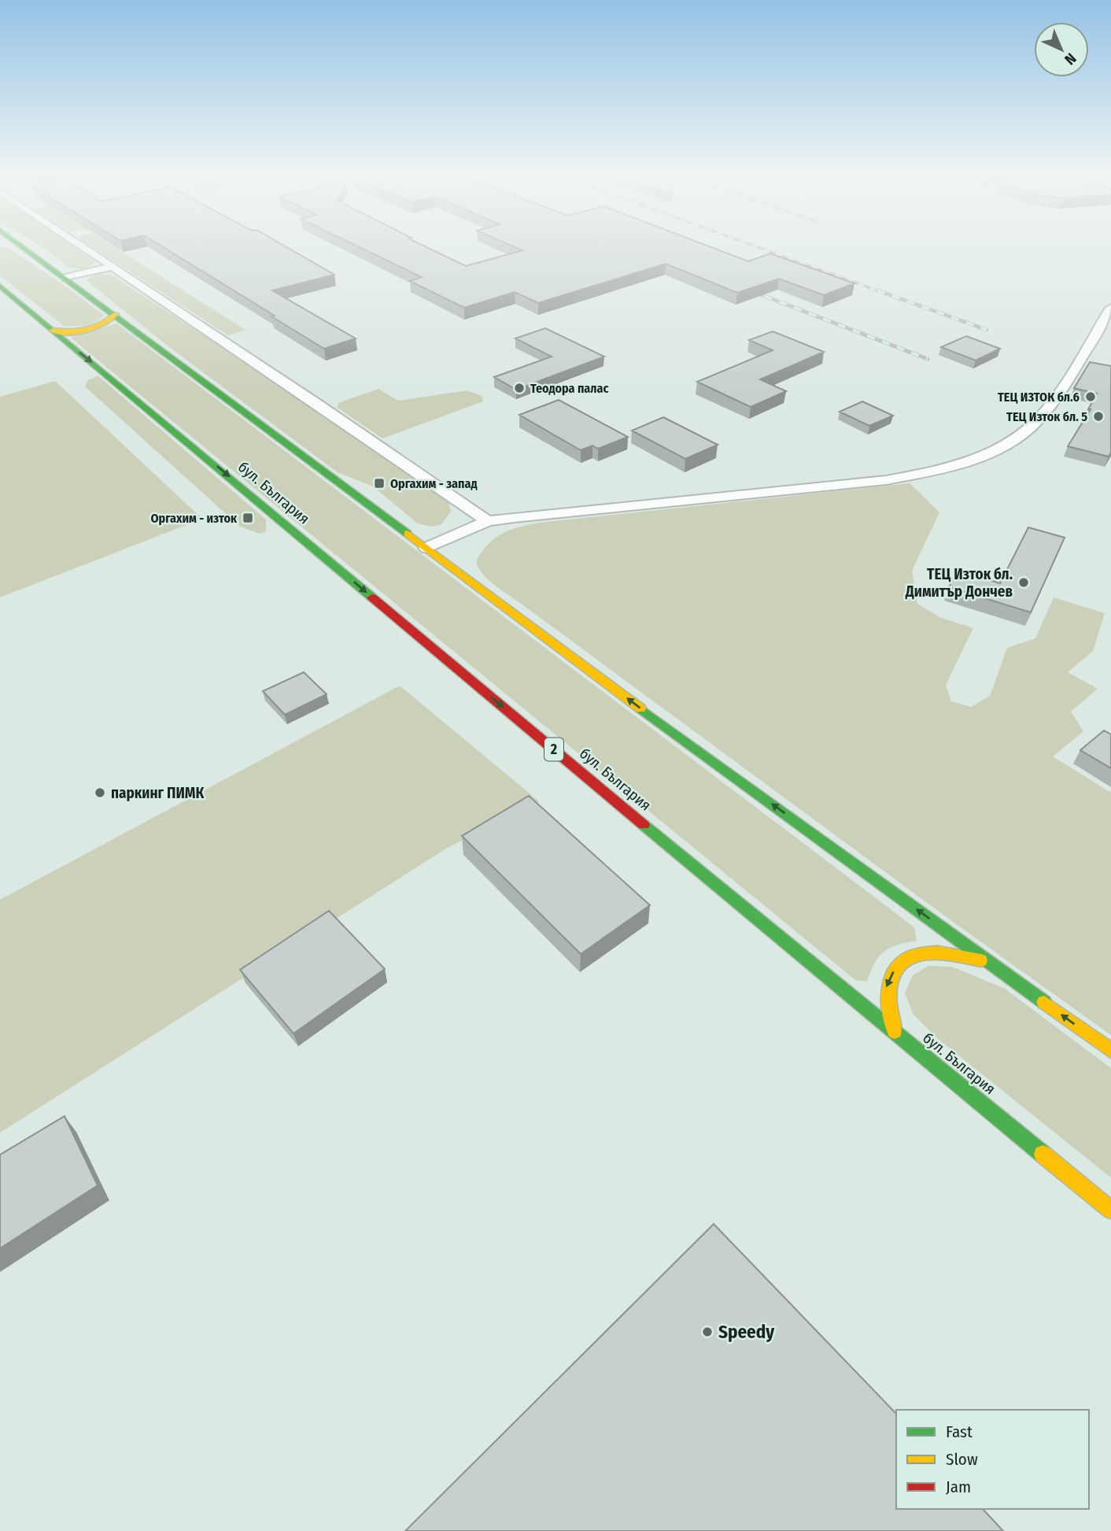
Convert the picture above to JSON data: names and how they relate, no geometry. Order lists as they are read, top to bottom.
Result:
{
  "streets": {
    "highway": ["бул. България", "2"]
  },
  "places": {
    "other": [
      "Теодора палас",
      "ТЕЦ ИЗТОК бл.6",
      "ТЕЦ Изток бл. 5",
      "ТЕЦ Изток бл. Димитър Дончев",
      "паркинг ПИМК",
      "Speedy"
    ],
    "transit": ["Оргахим - запад", "Оргахим - изток"]
  },
  "legend": ["Fast", "Slow", "Jam"],
  "north": "bottom right"
}
